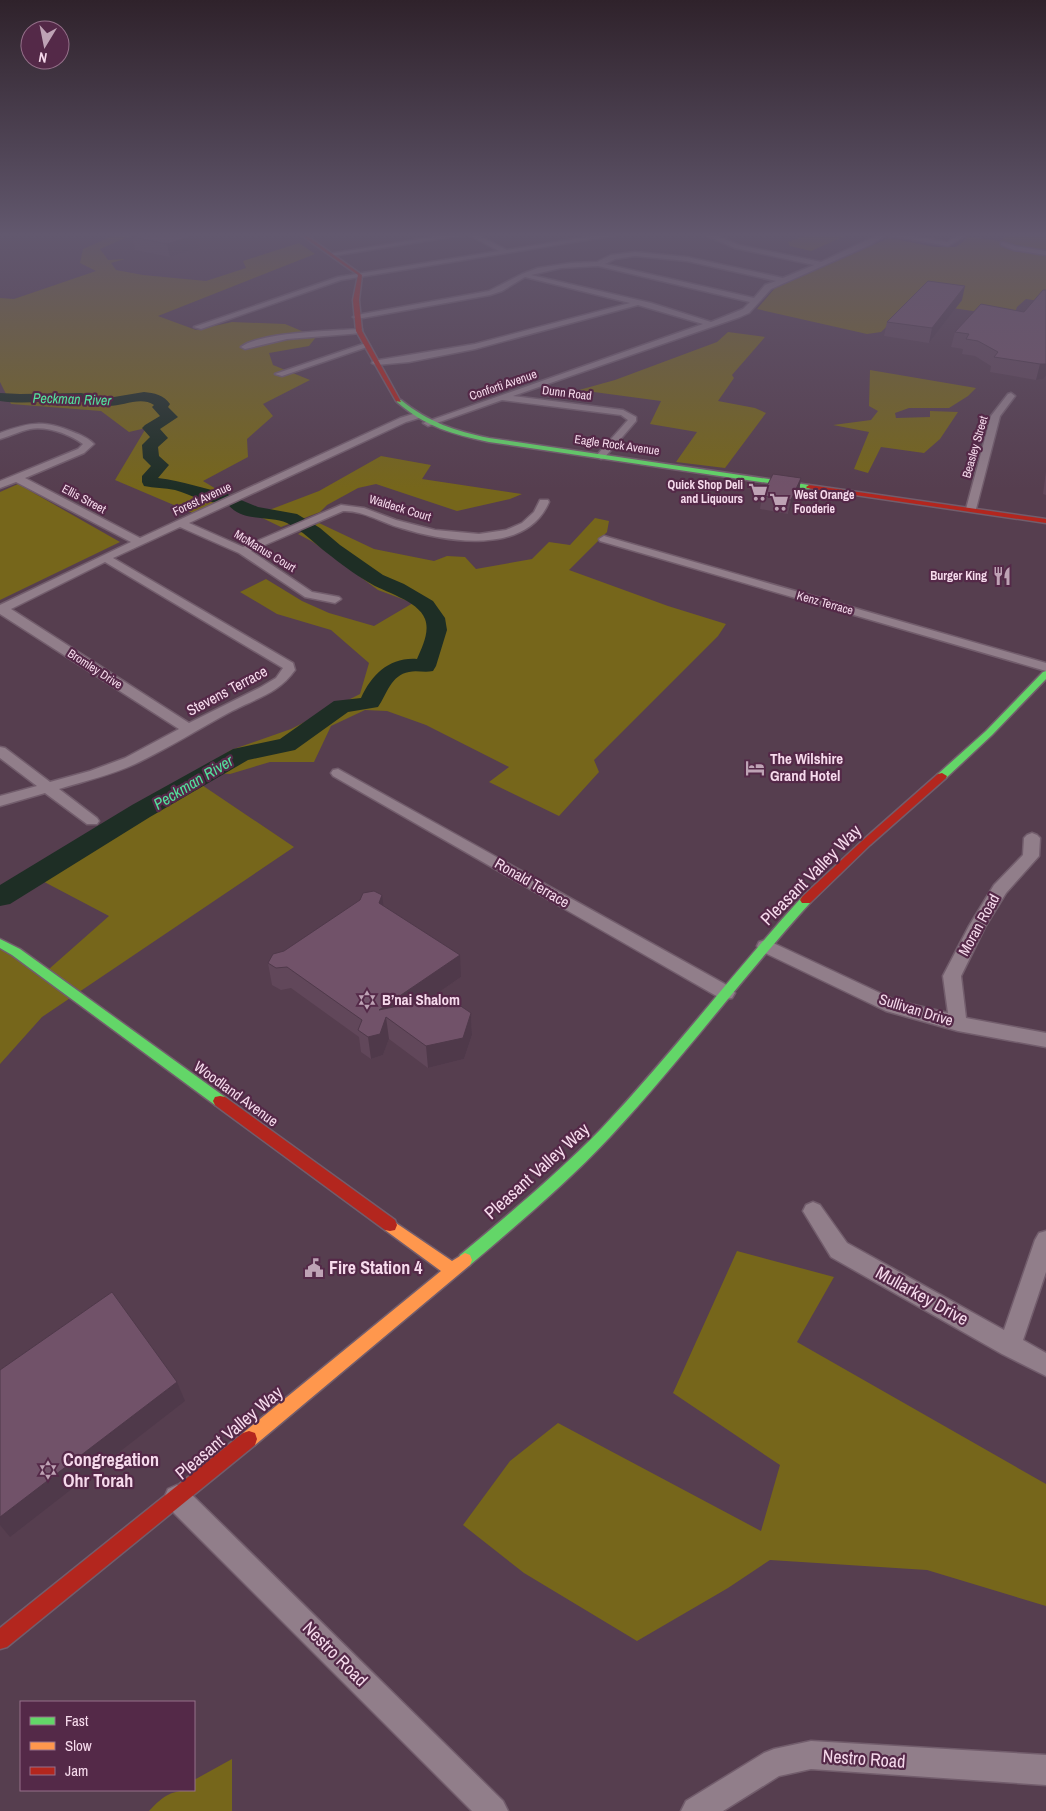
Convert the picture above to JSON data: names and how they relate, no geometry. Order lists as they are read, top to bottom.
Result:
{
  "streets": {
    "main road": ["Eagle Rock Avenue", "Pleasant Valley Way", "Woodland Avenue"],
    "street": [
      "Conforti Avenue",
      "Dunn Road",
      "Beasley Street",
      "Ellis Street",
      "Forest Avenue",
      "Waldeck Court",
      "McManus Court",
      "Kenz Terrace",
      "Bromley Drive",
      "Stevens Terrace",
      "Ronald Terrace",
      "Moran Road",
      "Sullivan Drive",
      "Mullarkey Drive",
      "Nestro Road"
    ]
  },
  "crossings": [
    ["Conforti Avenue", "Dunn Road"],
    ["Conforti Avenue", "Eagle Rock Avenue"],
    ["Dunn Road", "Eagle Rock Avenue"],
    ["Eagle Rock Avenue", "Beasley Street"],
    ["Eagle Rock Avenue", "Forest Avenue"],
    ["Ellis Street", "Forest Avenue"],
    ["Forest Avenue", "McManus Court"],
    ["Forest Avenue", "Bromley Drive"],
    ["Forest Avenue", "Stevens Terrace"],
    ["Waldeck Court", "McManus Court"],
    ["Bromley Drive", "Stevens Terrace"],
    ["Pleasant Valley Way", "Ronald Terrace"],
    ["Pleasant Valley Way", "Sullivan Drive"],
    ["Pleasant Valley Way", "Woodland Avenue"],
    ["Pleasant Valley Way", "Nestro Road"],
    ["Moran Road", "Sullivan Drive"]
  ],
  "water": ["Peckman River"],
  "places": {
    "supermarket": ["Quick Shop Deli and Liquours", "West Orange Fooderie"],
    "restaurant": ["Burger King"],
    "hotel": ["The Wilshire Grand Hotel"],
    "synagogue": ["B’nai Shalom", "Congregation Ohr Torah"],
    "public building": ["Fire Station 4"]
  },
  "legend": ["Fast", "Slow", "Jam"],
  "north": "bottom"
}
